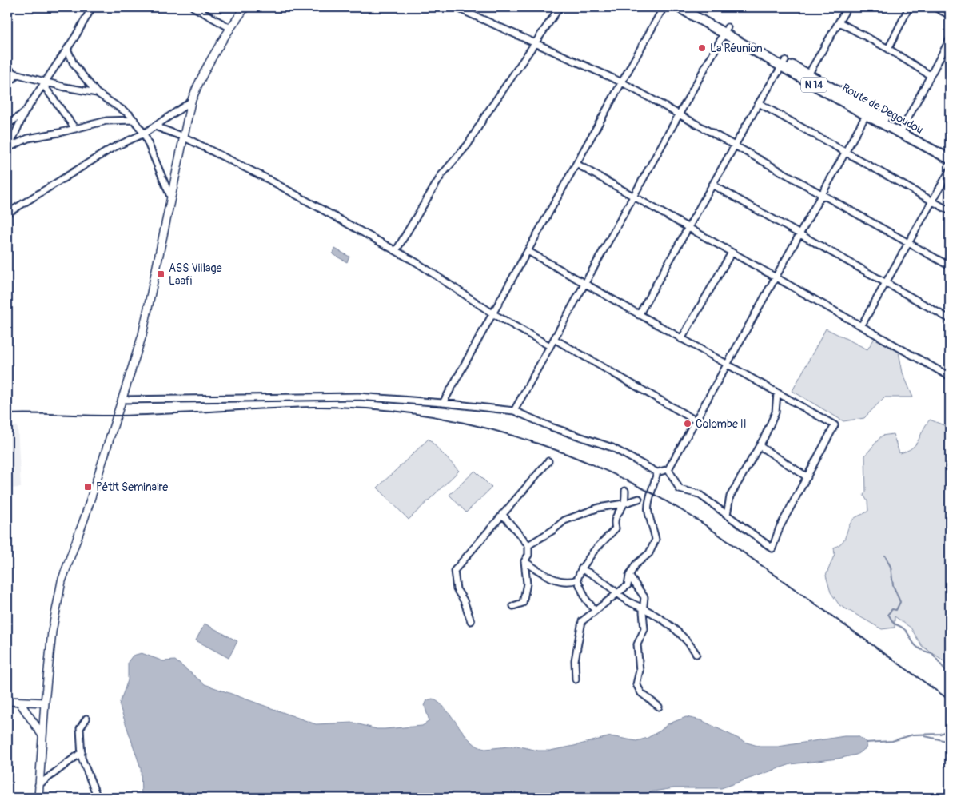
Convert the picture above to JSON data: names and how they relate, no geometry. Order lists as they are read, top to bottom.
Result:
{
  "streets": {
    "main road": ["N 14", "Route de Degoudou"]
  },
  "places": {
    "other": ["La Réunion", "Colombe II"],
    "transit": ["ASS Village Laafi", "Pétit Seminaire"]
  }
}
